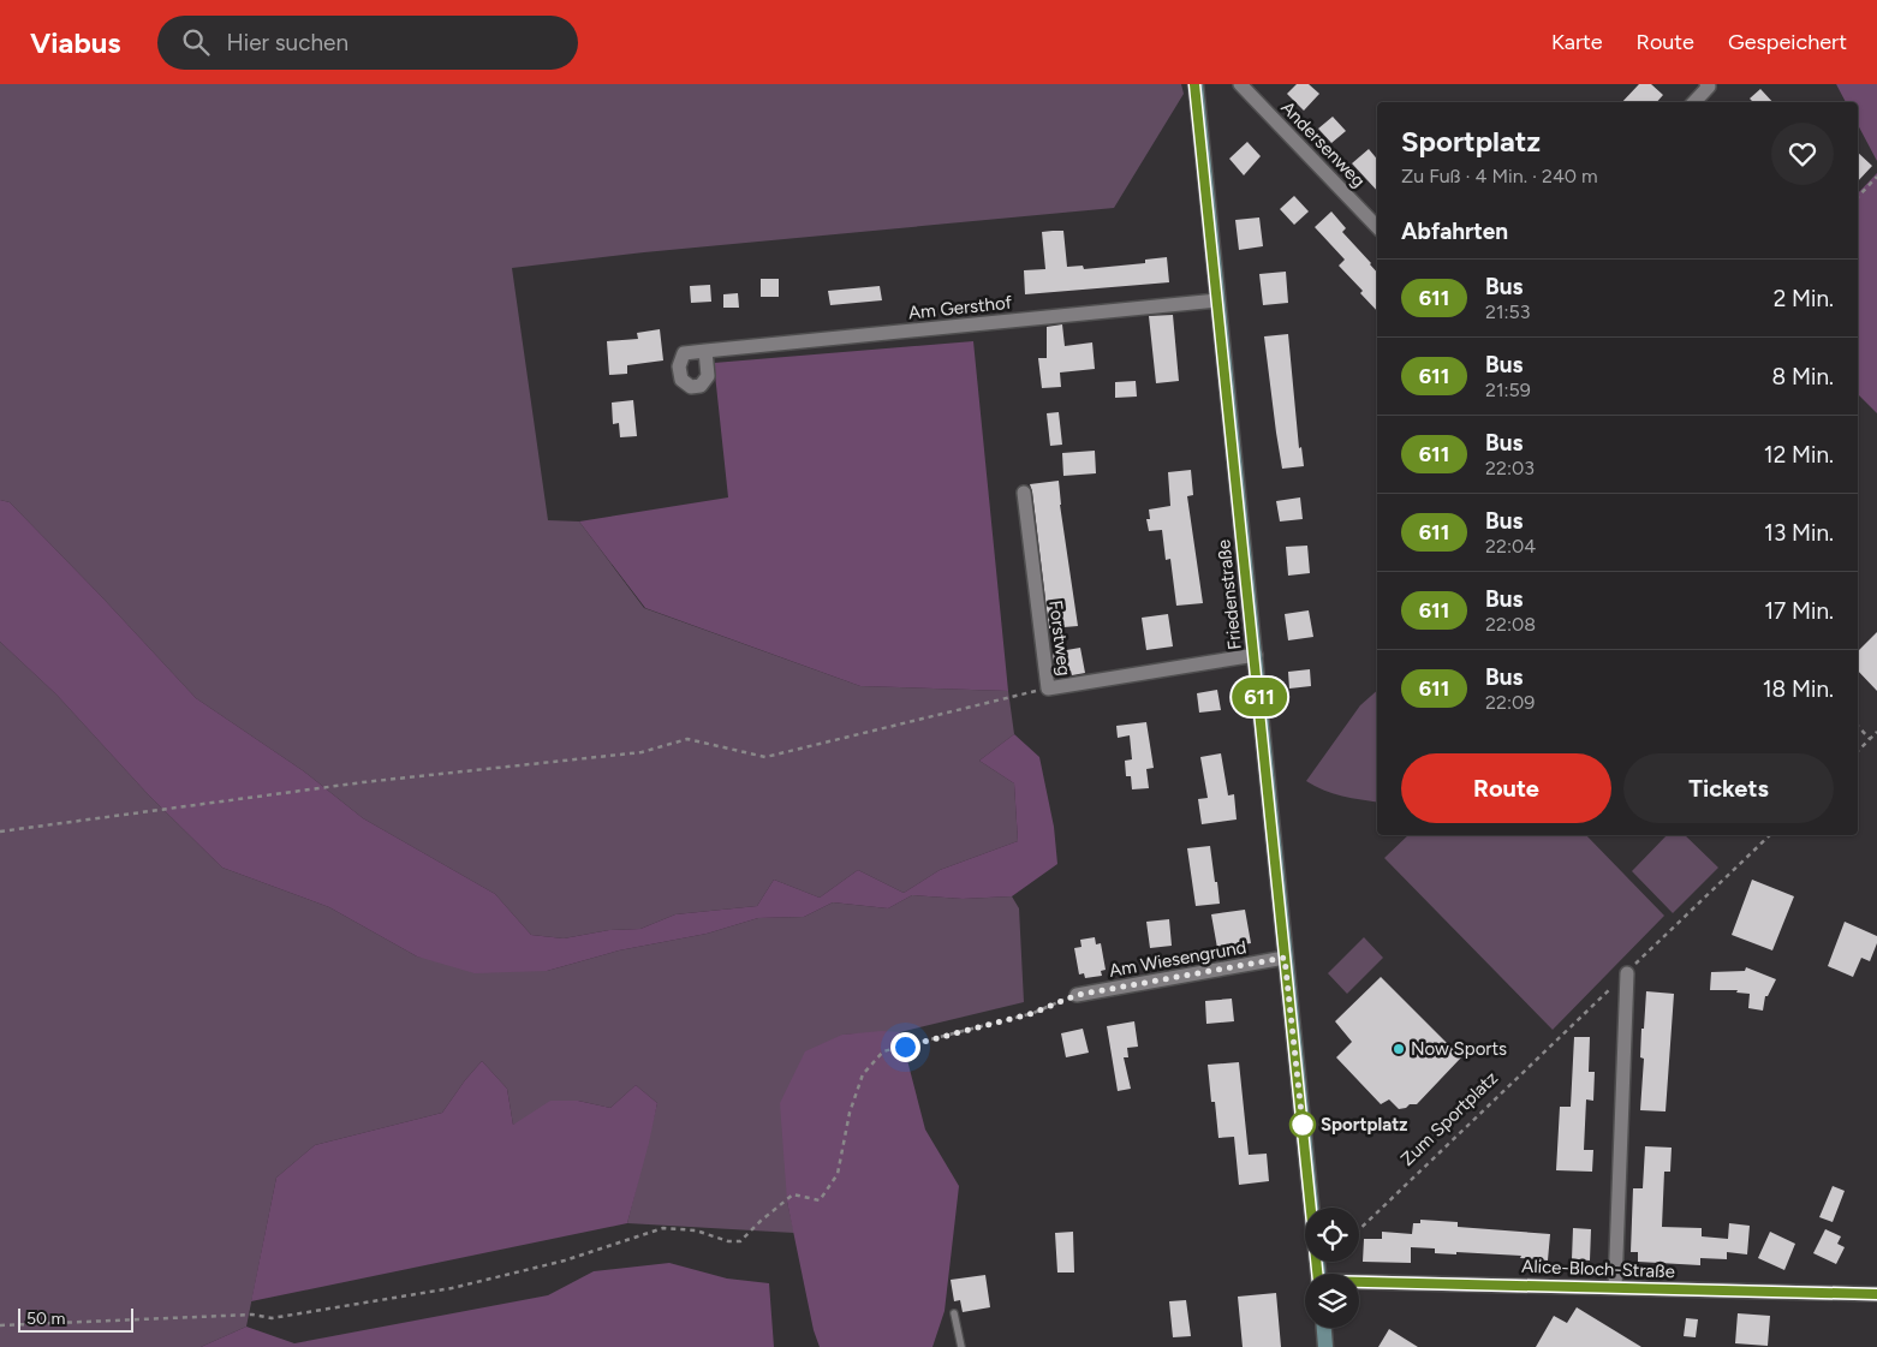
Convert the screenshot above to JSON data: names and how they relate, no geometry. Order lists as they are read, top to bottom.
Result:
{
  "streets": {
    "main road": ["Friedenstraße"],
    "street": [
      "Andersenweg",
      "Am Gersthof",
      "Forstweg",
      "Am Wiesengrund",
      "Alice-Bloch-Straße"
    ],
    "path": ["Zum Sportplatz"]
  },
  "crossings": [
    ["Am Gersthof", "Friedenstraße"],
    ["Friedenstraße", "Forstweg"],
    ["Friedenstraße", "Am Wiesengrund"]
  ],
  "places": ["Now Sports", "Sportplatz"],
  "lines": ["bus line 611"],
  "scale_bar": "50 m",
  "page": {
    "header": "Viabus",
    "search": "Hier suchen",
    "nav": ["Karte", "Route", "Gespeichert"],
    "on_map": "611",
    "heading": [
      ["Sportplatz", "Zu Fuß · 4 Min. · 240 m"],
      "Abfahrten"
    ],
    "list": [
      {
        "mark": "611",
        "name": "Bus",
        "note": "21:53",
        "value": "2 Min."
      },
      {
        "mark": "611",
        "name": "Bus",
        "note": "21:59",
        "value": "8 Min."
      },
      {
        "mark": "611",
        "name": "Bus",
        "note": "22:03",
        "value": "12 Min."
      },
      {
        "mark": "611",
        "name": "Bus",
        "note": "22:04",
        "value": "13 Min."
      },
      {
        "mark": "611",
        "name": "Bus",
        "note": "22:08",
        "value": "17 Min."
      },
      {
        "mark": "611",
        "name": "Bus",
        "note": "22:09",
        "value": "18 Min."
      }
    ],
    "buttons": ["Route", "Tickets"],
    "scale": "50 m"
  }
}
